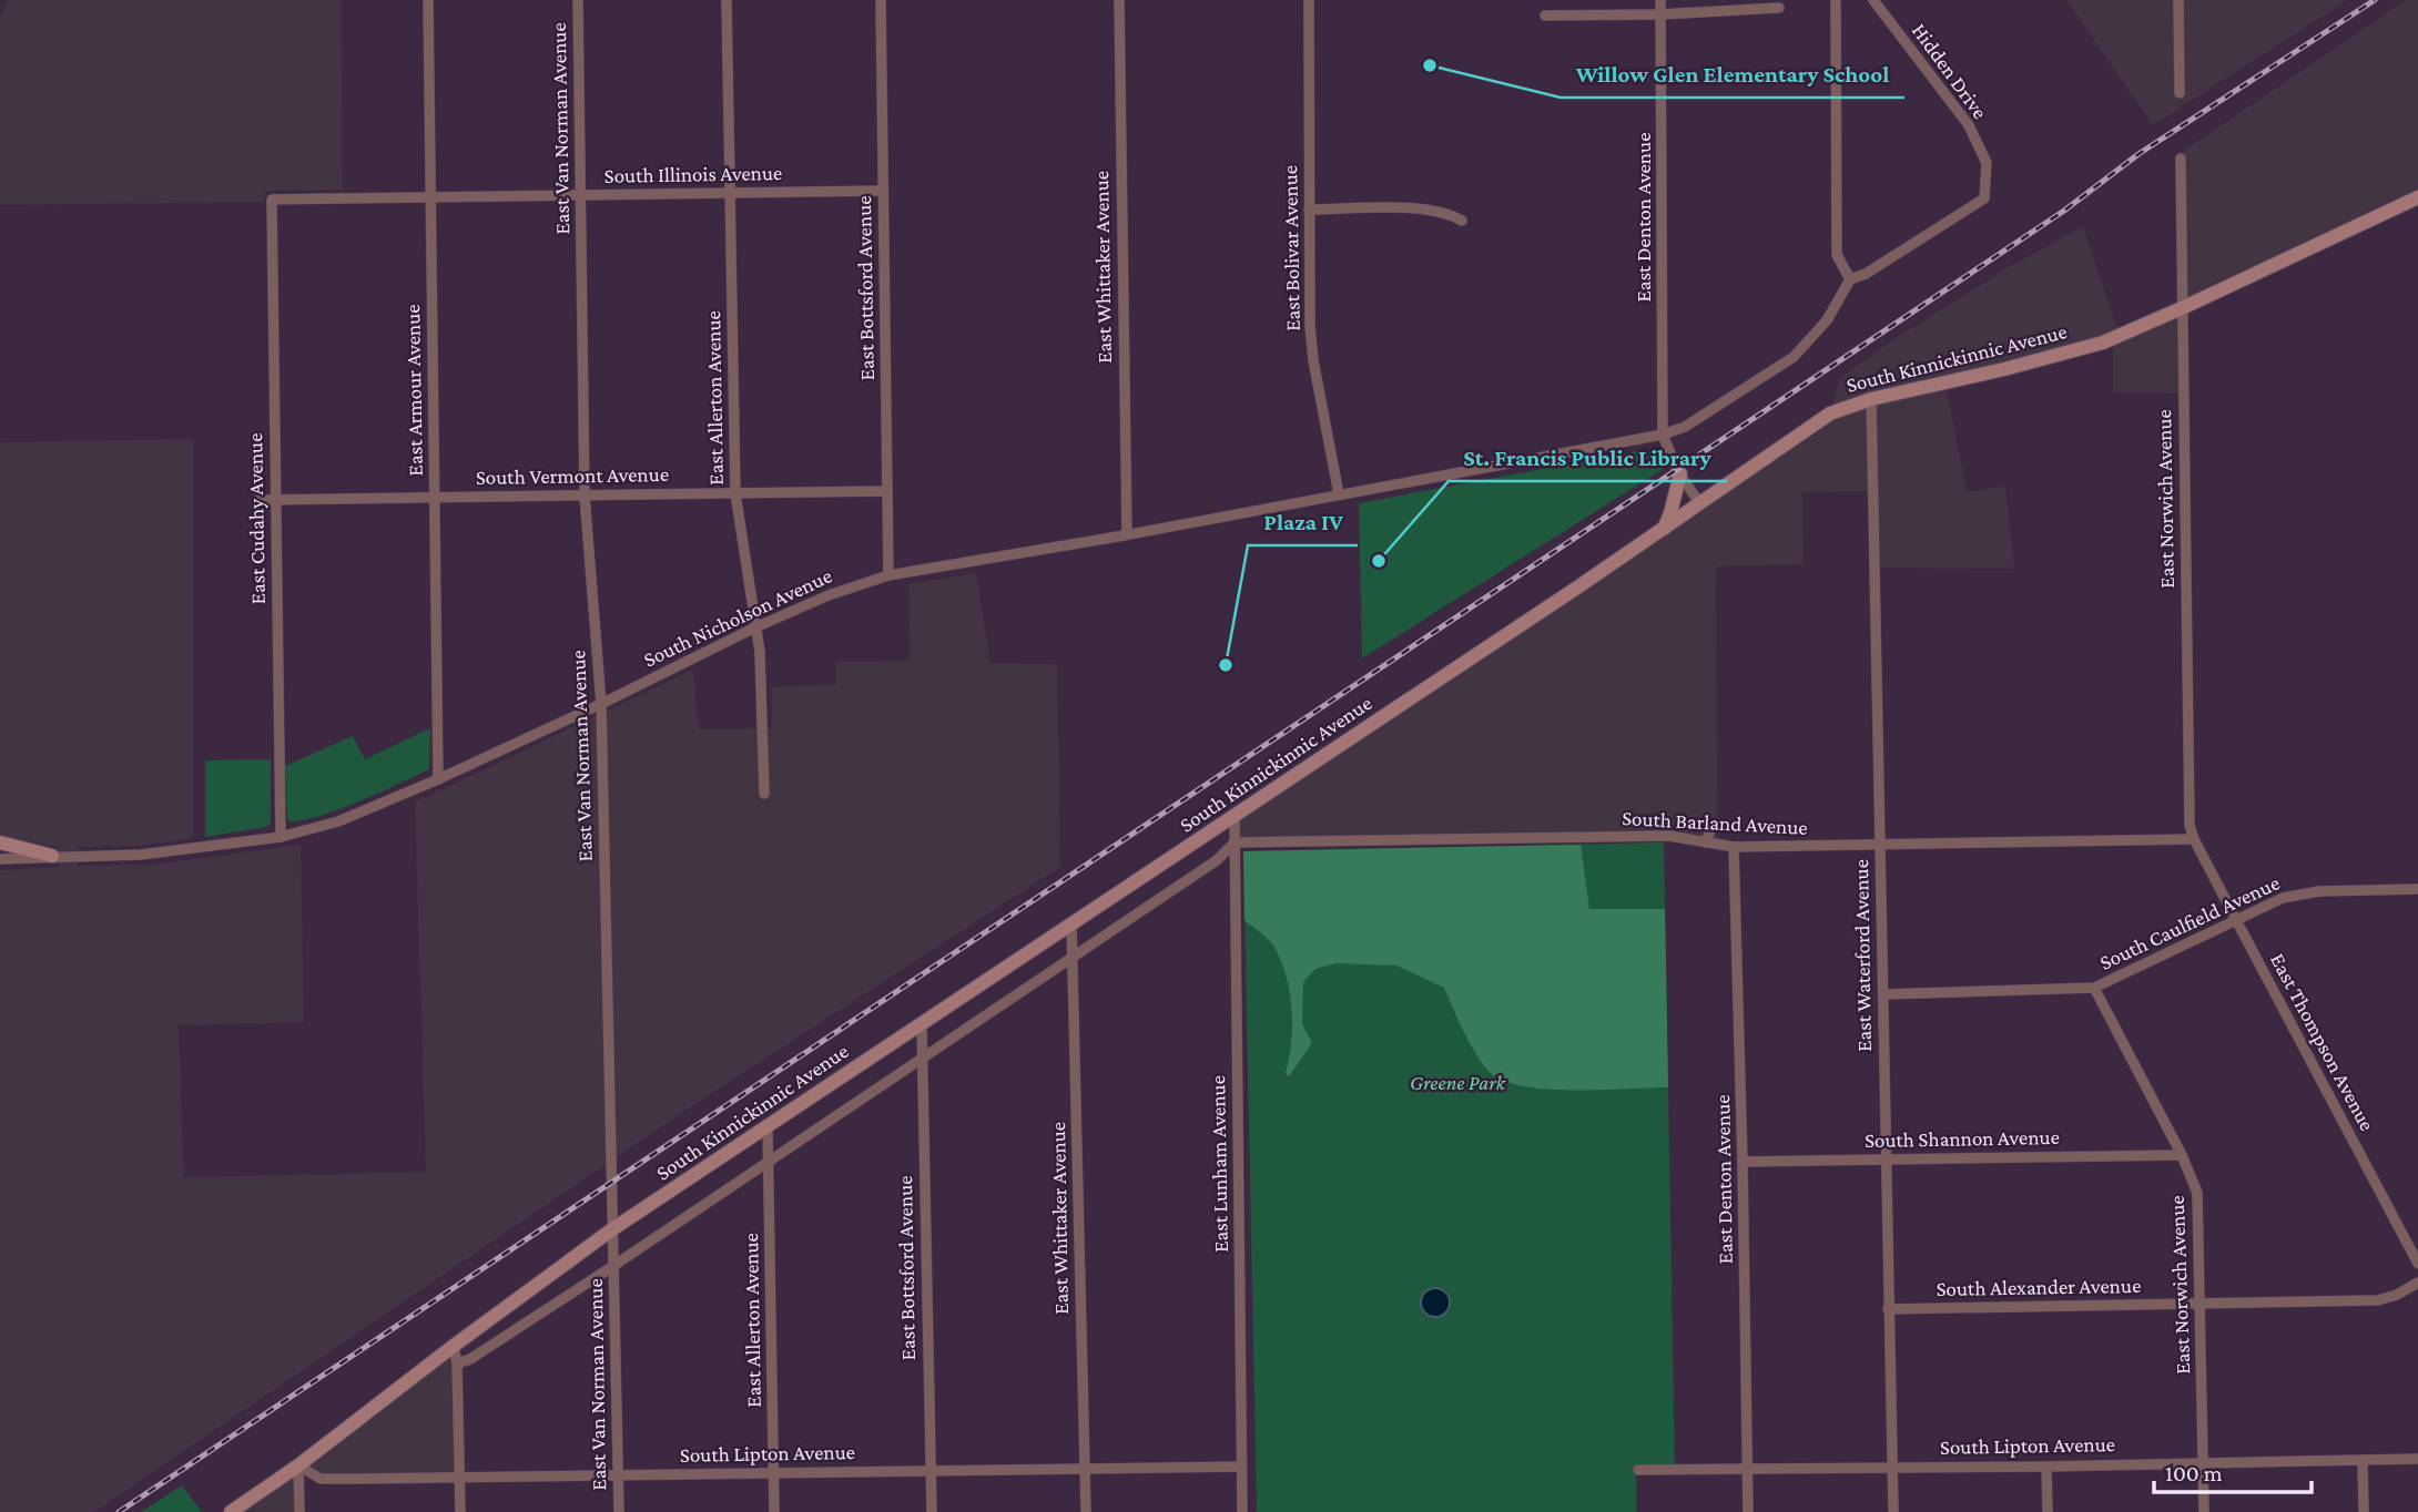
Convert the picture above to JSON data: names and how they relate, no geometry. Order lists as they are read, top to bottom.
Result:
{
  "streets": {
    "street": [
      "Hidden Drive",
      "East Van Norman Avenue",
      "South Illinois Avenue",
      "East Denton Avenue",
      "East Bolivar Avenue",
      "East Whittaker Avenue",
      "East Bottsford Avenue",
      "South Kinnickinnic Avenue",
      "East Armour Avenue",
      "East Allerton Avenue",
      "South Vermont Avenue",
      "East Norwich Avenue",
      "East Cudahy Avenue",
      "South Nicholson Avenue",
      "South Barland Avenue",
      "South Caulfield Avenue",
      "East Waterford Avenue",
      "East Thompson Avenue",
      "South Shannon Avenue",
      "East Lunham Avenue",
      "South Alexander Avenue",
      "South Lipton Avenue"
    ]
  },
  "crossings": [
    ["East Van Norman Avenue", "South Illinois Avenue"],
    ["East Van Norman Avenue", "South Kinnickinnic Avenue"],
    ["East Van Norman Avenue", "South Vermont Avenue"],
    ["East Van Norman Avenue", "South Nicholson Avenue"],
    ["East Van Norman Avenue", "South Lipton Avenue"],
    ["South Illinois Avenue", "East Bottsford Avenue"],
    ["South Illinois Avenue", "East Armour Avenue"],
    ["South Illinois Avenue", "East Allerton Avenue"],
    ["South Illinois Avenue", "East Cudahy Avenue"],
    ["East Denton Avenue", "South Nicholson Avenue"],
    ["East Denton Avenue", "South Barland Avenue"],
    ["East Denton Avenue", "South Shannon Avenue"],
    ["East Denton Avenue", "South Lipton Avenue"],
    ["East Bolivar Avenue", "South Nicholson Avenue"],
    ["East Whittaker Avenue", "South Kinnickinnic Avenue"],
    ["East Whittaker Avenue", "South Nicholson Avenue"],
    ["East Whittaker Avenue", "South Lipton Avenue"],
    ["East Bottsford Avenue", "South Kinnickinnic Avenue"],
    ["East Bottsford Avenue", "South Vermont Avenue"],
    ["East Bottsford Avenue", "South Nicholson Avenue"],
    ["East Bottsford Avenue", "South Lipton Avenue"],
    ["South Kinnickinnic Avenue", "East Allerton Avenue"],
    ["South Kinnickinnic Avenue", "East Norwich Avenue"],
    ["South Kinnickinnic Avenue", "South Barland Avenue"],
    ["South Kinnickinnic Avenue", "East Waterford Avenue"],
    ["South Kinnickinnic Avenue", "East Lunham Avenue"],
    ["South Kinnickinnic Avenue", "South Lipton Avenue"],
    ["East Armour Avenue", "South Vermont Avenue"],
    ["East Armour Avenue", "South Nicholson Avenue"],
    ["East Allerton Avenue", "South Vermont Avenue"],
    ["East Allerton Avenue", "South Nicholson Avenue"],
    ["East Allerton Avenue", "South Lipton Avenue"],
    ["South Vermont Avenue", "East Cudahy Avenue"],
    ["East Norwich Avenue", "South Barland Avenue"],
    ["East Norwich Avenue", "South Caulfield Avenue"],
    ["East Norwich Avenue", "East Thompson Avenue"],
    ["East Norwich Avenue", "South Shannon Avenue"],
    ["East Norwich Avenue", "South Alexander Avenue"],
    ["East Norwich Avenue", "South Lipton Avenue"],
    ["East Cudahy Avenue", "South Nicholson Avenue"],
    ["South Barland Avenue", "East Waterford Avenue"],
    ["South Barland Avenue", "East Thompson Avenue"],
    ["South Barland Avenue", "East Lunham Avenue"],
    ["South Caulfield Avenue", "East Waterford Avenue"],
    ["South Caulfield Avenue", "East Thompson Avenue"],
    ["East Waterford Avenue", "South Shannon Avenue"],
    ["East Waterford Avenue", "South Alexander Avenue"],
    ["East Waterford Avenue", "South Lipton Avenue"],
    ["East Lunham Avenue", "South Lipton Avenue"]
  ],
  "parks": ["Greene Park"],
  "places": ["Willow Glen Elementary School", "St. Francis Public Library", "Plaza IV"],
  "scale_bar": "100 m"
}
